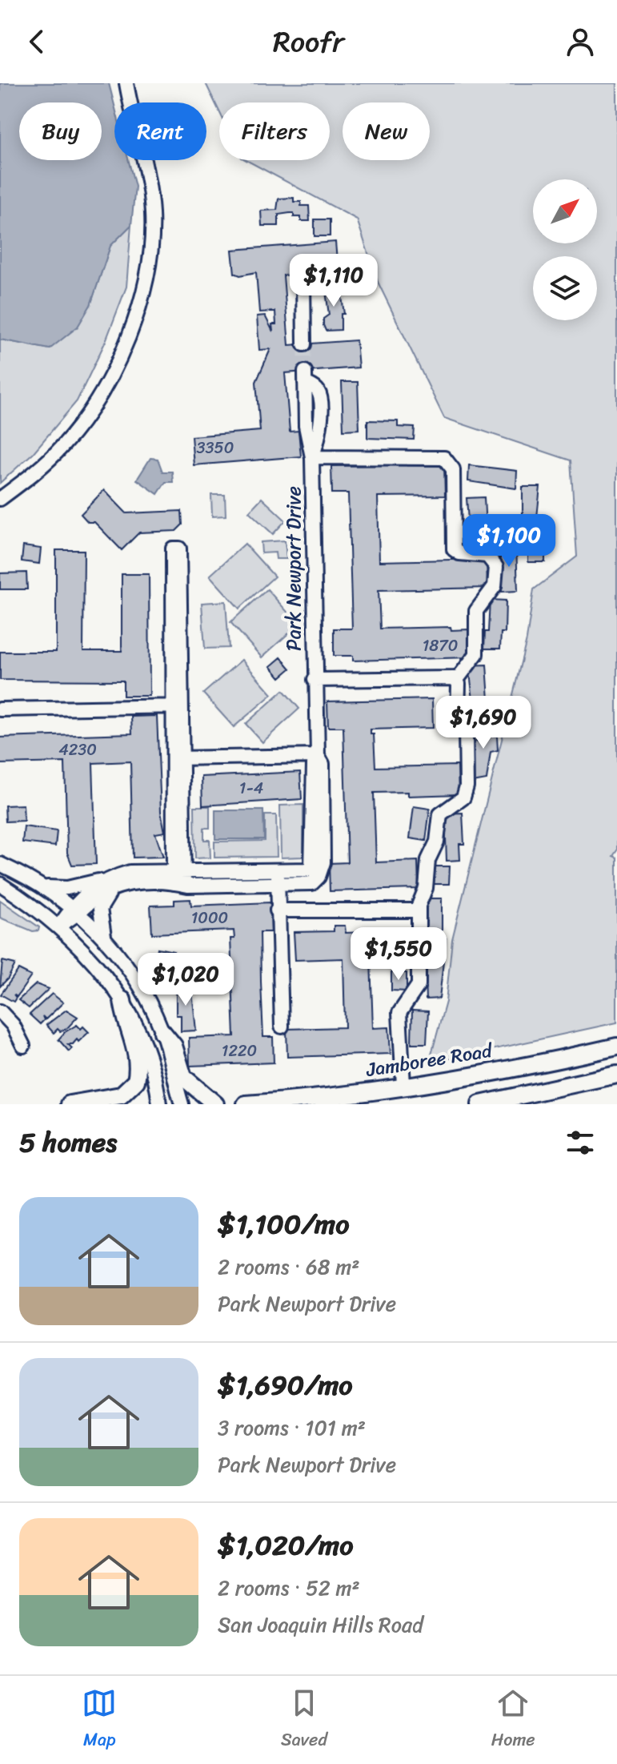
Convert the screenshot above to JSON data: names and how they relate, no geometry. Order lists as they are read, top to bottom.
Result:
{
  "streets": {
    "main road": ["Jamboree Road"],
    "street": ["Park Newport Drive"]
  },
  "house_numbers": [
    "3350",
    "1870",
    "4230",
    "1-4",
    "1000",
    "1220"
  ],
  "north": "top right",
  "page": {
    "header": "Roofr",
    "chip": [
      "Buy",
      "Rent",
      "Filters",
      "New"
    ],
    "price": [
      "$1,110",
      "$1,100",
      "$1,690",
      "$1,550",
      "$1,020"
    ],
    "heading": "5 homes",
    "list": [
      {
        "name": "$1,100/mo",
        "note": "2 rooms · 68 m² · Park Newport Drive"
      },
      {
        "name": "$1,690/mo",
        "note": "3 rooms · 101 m² · Park Newport Drive"
      },
      {
        "name": "$1,020/mo",
        "note": "2 rooms · 52 m² · San Joaquin Hills Road"
      }
    ],
    "tabs": ["Map", "Saved", "Home"]
  }
}
